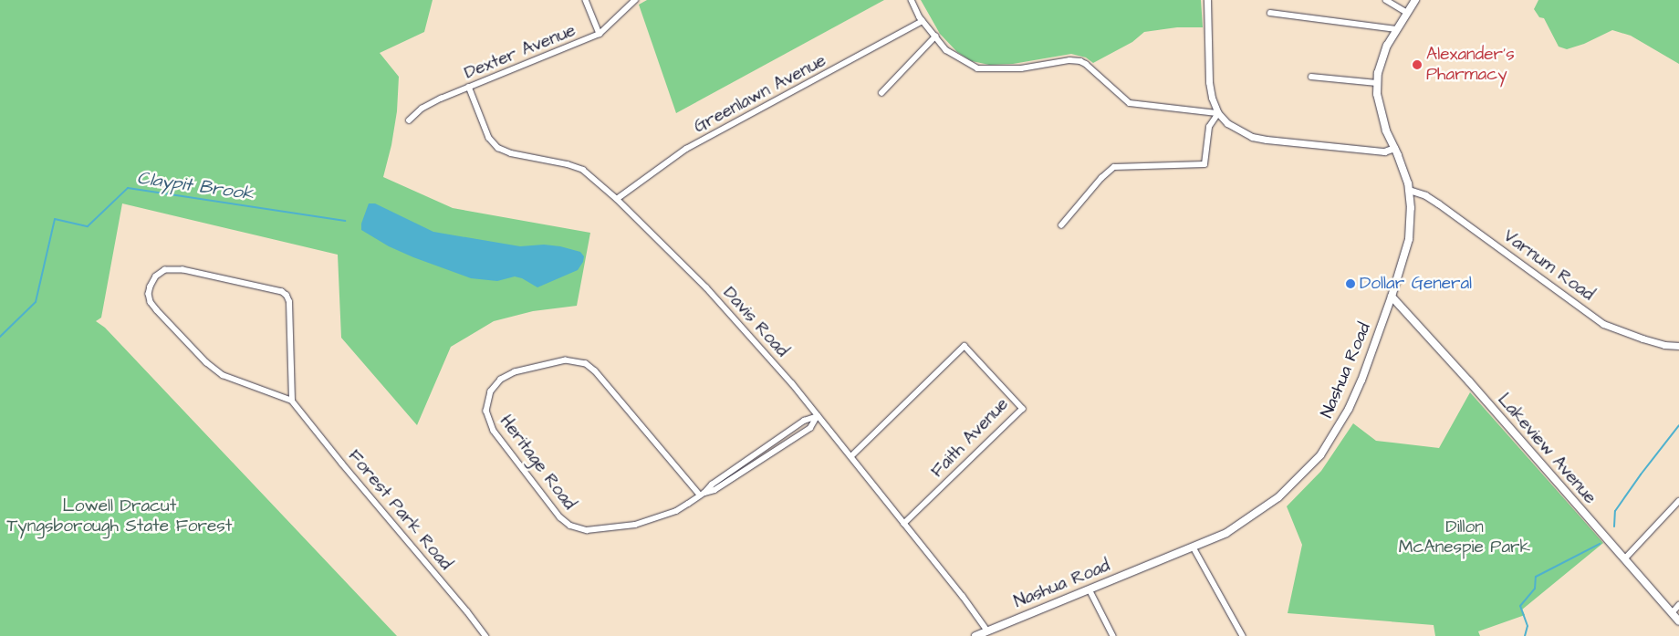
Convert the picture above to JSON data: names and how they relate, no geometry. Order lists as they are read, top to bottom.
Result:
{
  "streets": {
    "main road": ["Nashua Road", "Lakeview Avenue"],
    "street": [
      "Dexter Avenue",
      "Greenlawn Avenue",
      "Varnum Road",
      "Davis Road",
      "Faith Avenue",
      "Heritage Road",
      "Forest Park Road"
    ]
  },
  "crossings": [
    ["Dexter Avenue", "Davis Road"],
    ["Greenlawn Avenue", "Davis Road"],
    ["Varnum Road", "Nashua Road"],
    ["Davis Road", "Nashua Road"],
    ["Davis Road", "Faith Avenue"],
    ["Davis Road", "Heritage Road"],
    ["Nashua Road", "Lakeview Avenue"]
  ],
  "water": ["Claypit Brook"],
  "parks": ["Lowell Dracut Tyngsborough State Forest", "Dillon McAnespie Park"],
  "places": ["Alexander's Pharmacy", "Dollar General"]
}
